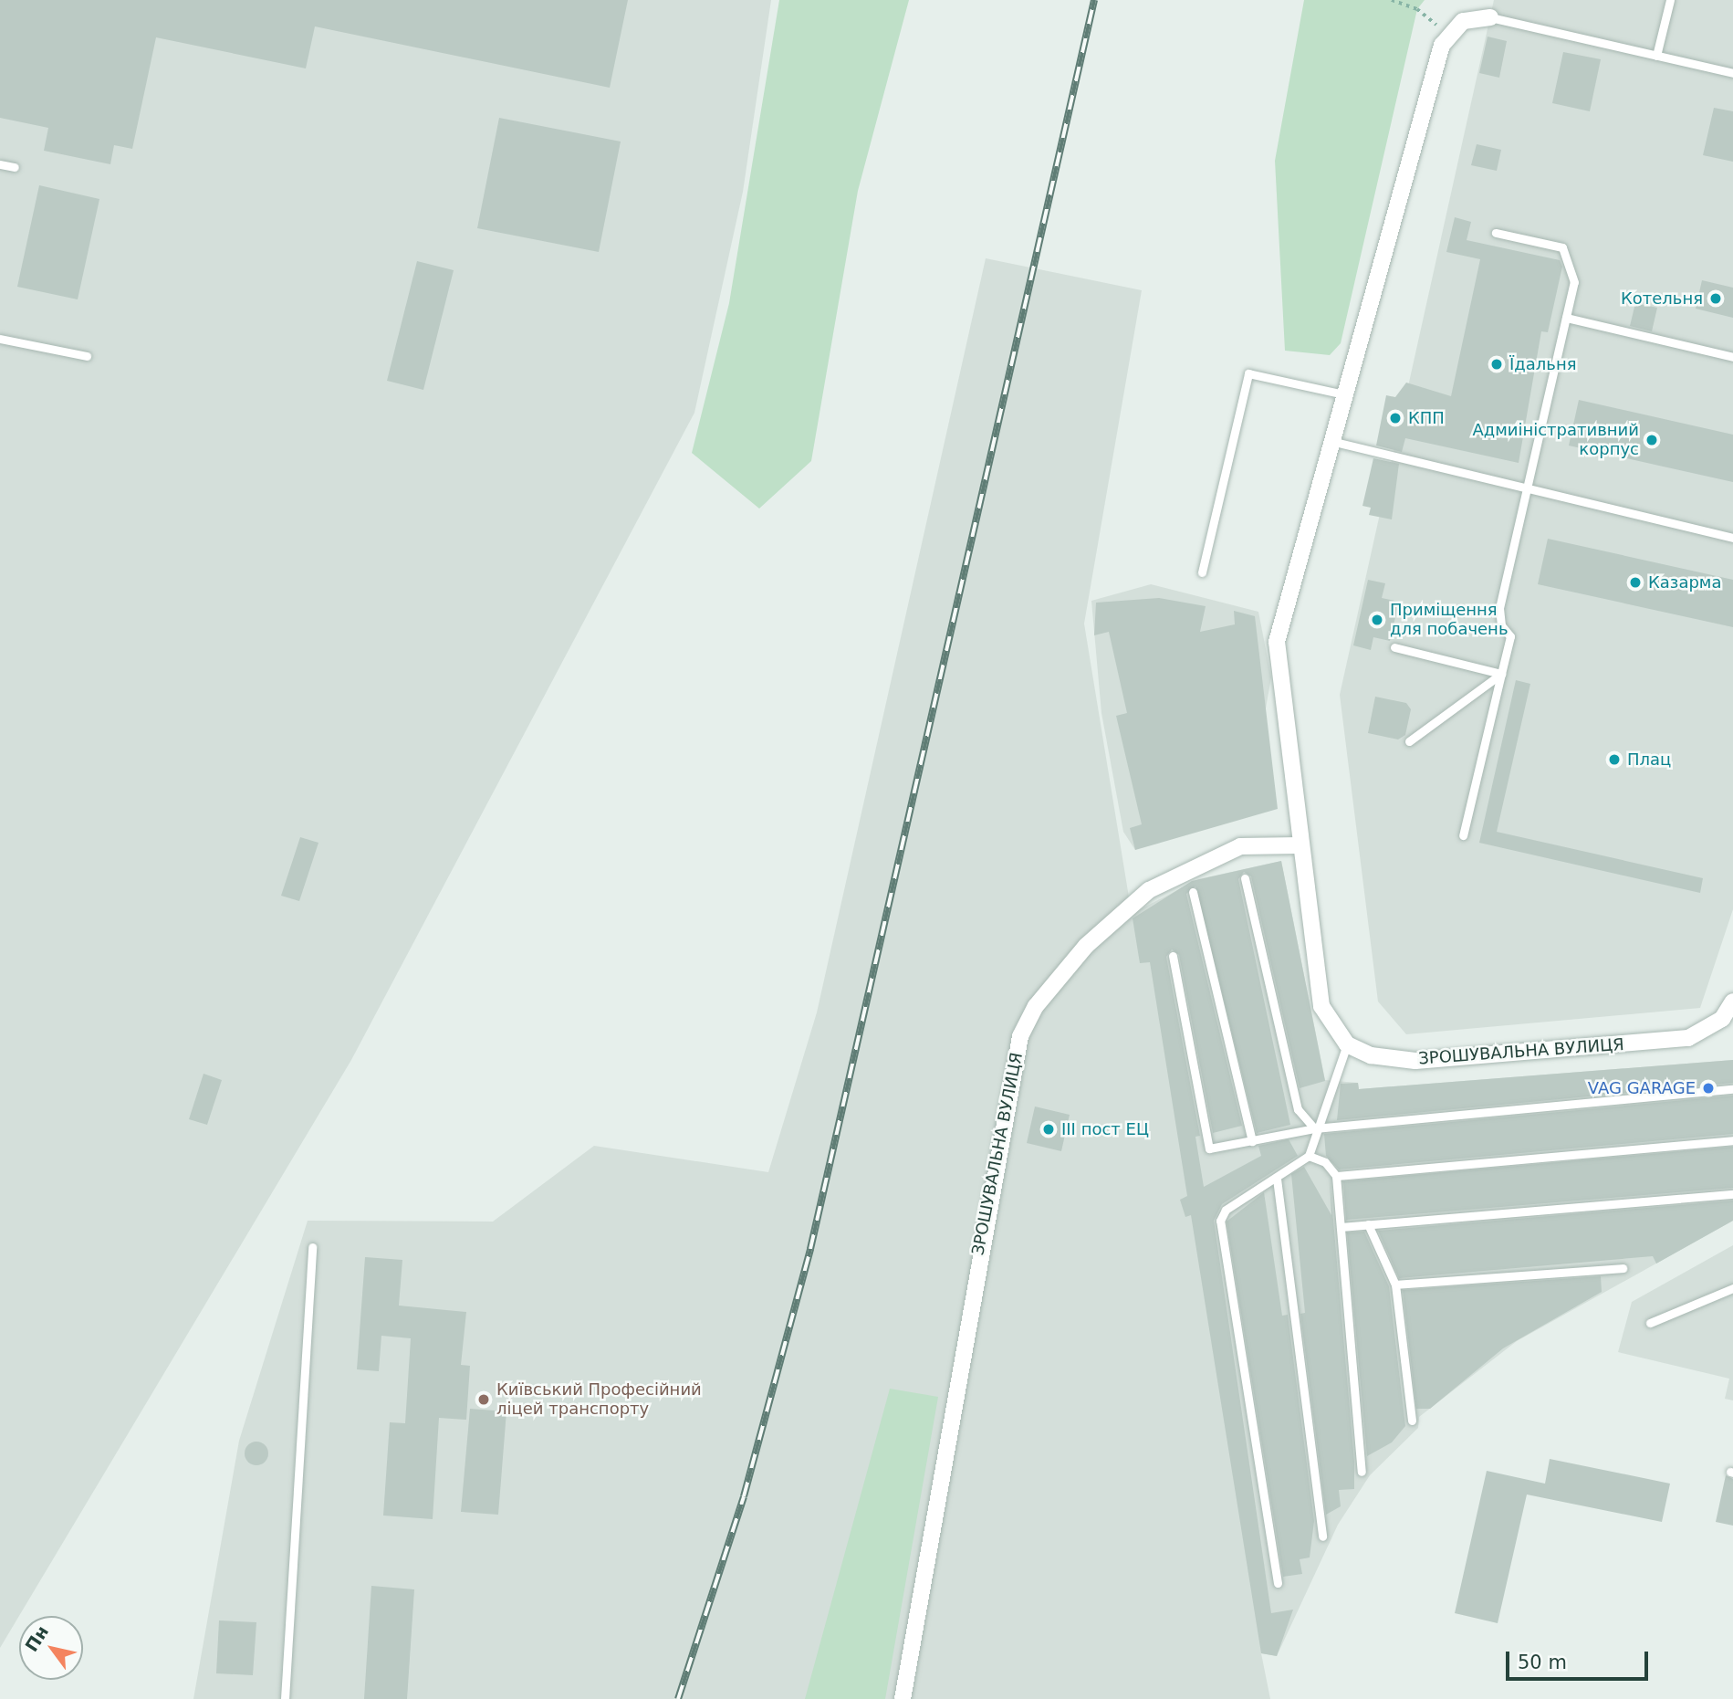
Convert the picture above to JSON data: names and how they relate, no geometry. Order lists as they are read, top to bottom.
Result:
{
  "streets": {
    "street": ["ЗРОШУВАЛЬНА ВУЛИЦЯ"]
  },
  "places": [
    "Котельня",
    "Їдальня",
    "КПП",
    "Адмиіністративний корпус",
    "Казарма",
    "Приміщення для побачень",
    "Плац",
    "VAG GARAGE",
    "III пост ЕЦ",
    "Київський Професійний ліцей транспорту"
  ],
  "scale_bar": "50 m",
  "north": "top left"
}
